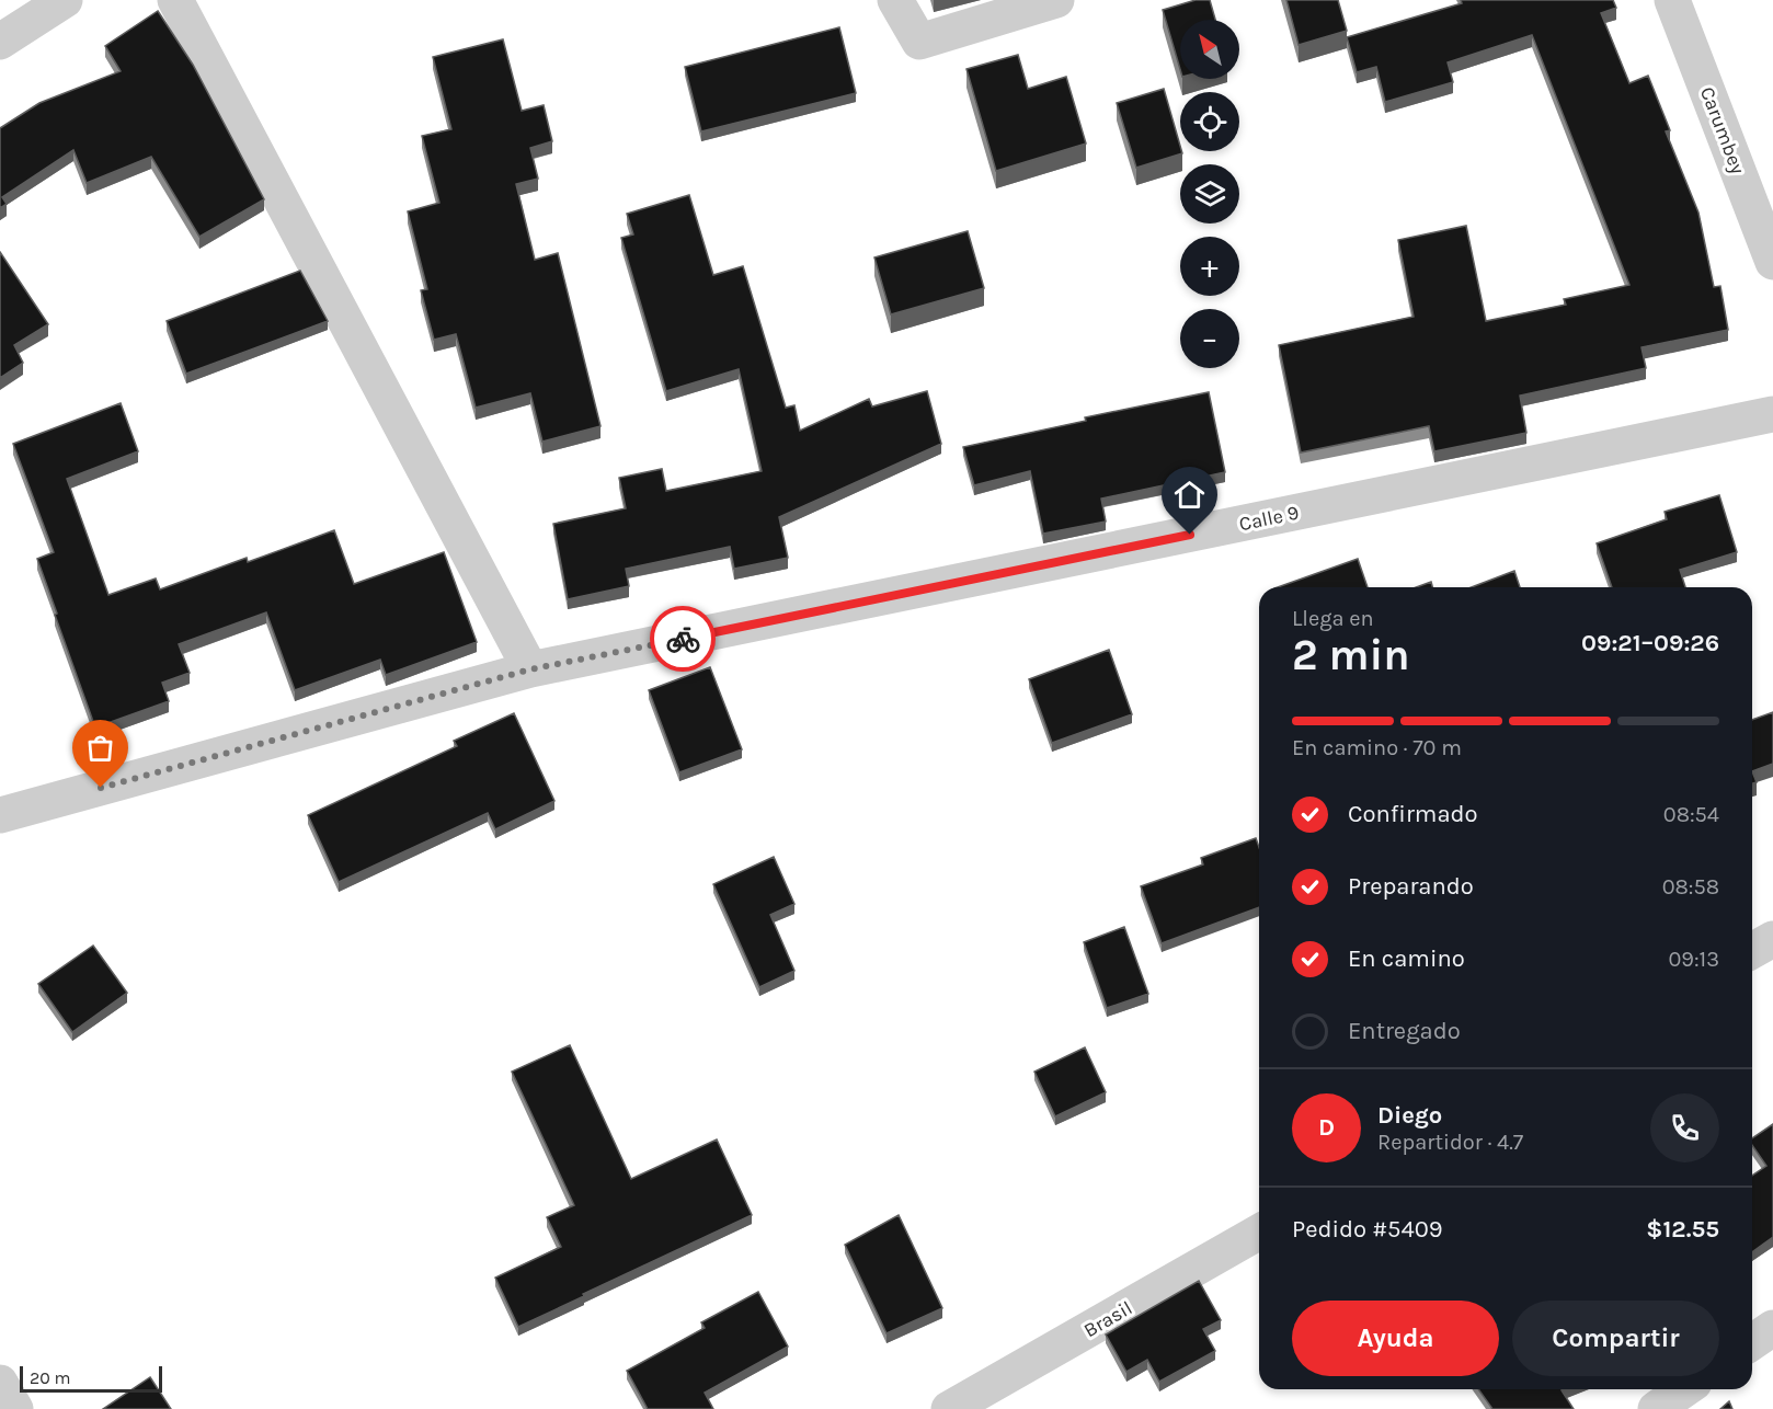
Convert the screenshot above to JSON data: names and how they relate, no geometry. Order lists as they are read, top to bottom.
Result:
{
  "streets": {
    "street": ["Carumbey", "Calle 9", "Brasil"]
  },
  "scale_bar": "20 m",
  "north": "top left",
  "page": {
    "map_buttons": ["+", "−"],
    "heading": ["2 min", "Llega en", "09:21–09:26"],
    "panel": [
      "Diego",
      "Repartidor · 4.7",
      "Pedido #5409",
      "$12.55"
    ],
    "bar": "En camino · 70 m",
    "list": [
      ["Confirmado", "08:54"],
      ["Preparando", "08:58"],
      ["En camino", "09:13"],
      "Entregado"
    ],
    "round": "D",
    "buttons": ["Ayuda", "Compartir"],
    "scale": "20 m"
  }
}
